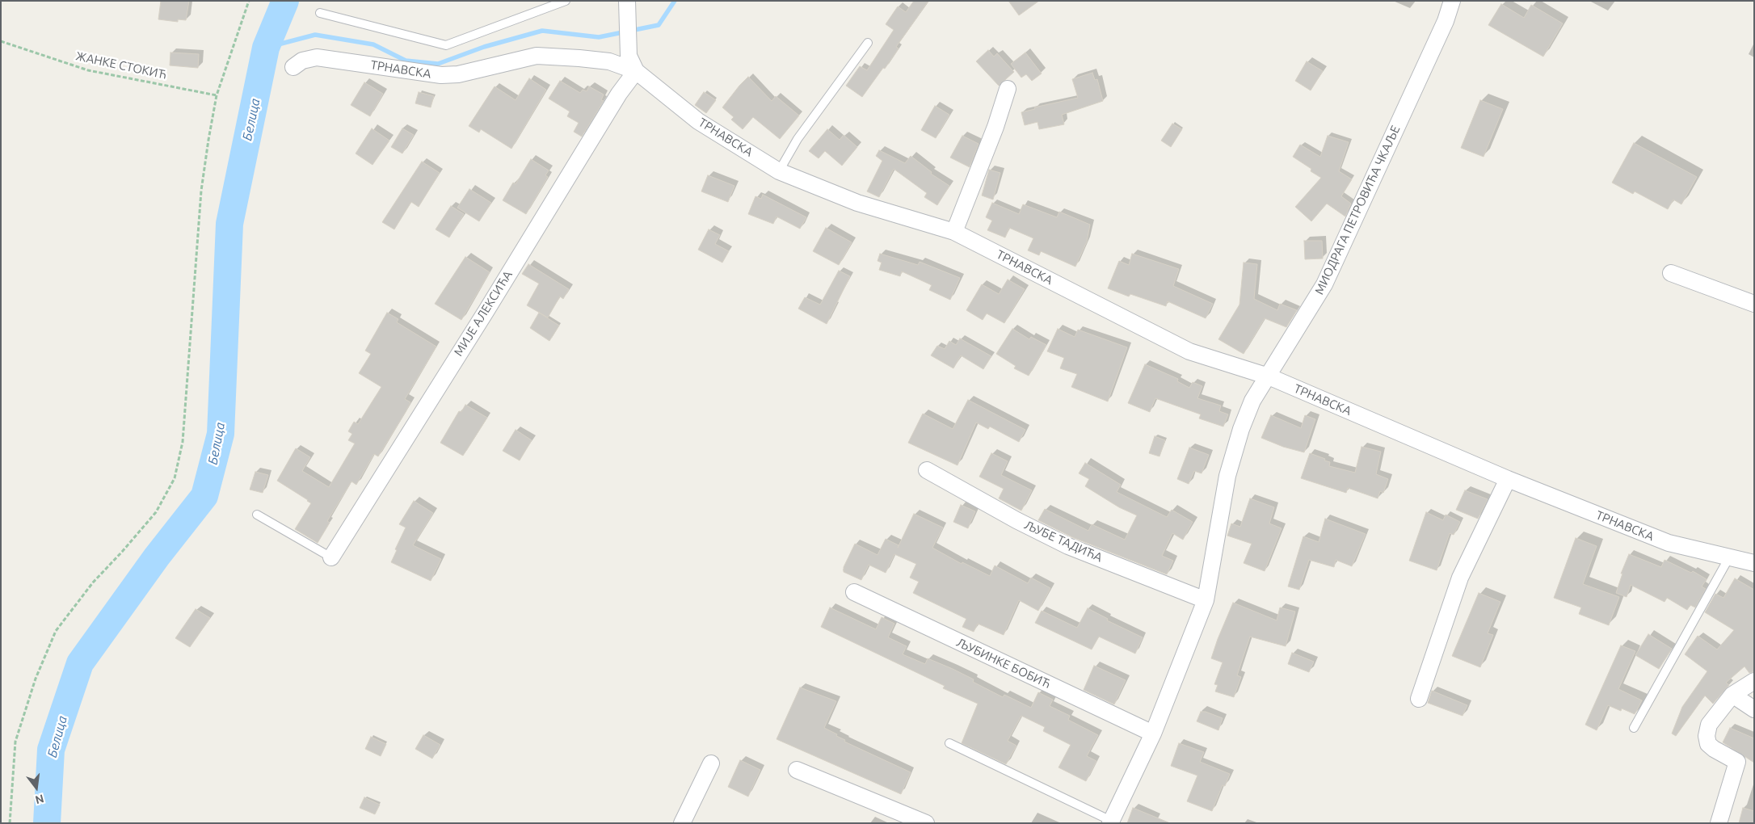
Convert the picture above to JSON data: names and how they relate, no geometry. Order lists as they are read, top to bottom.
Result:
{
  "streets": {
    "street": [
      "ТРНАВСКА",
      "МИОДРАГА ПЕТРОВИЋА ЧКАЉЕ",
      "МИЈЕ АЛЕКСИЋА",
      "ЉУБЕ ТАДИЋА",
      "ЉУБИНКЕ БОБИЋ"
    ],
    "path": ["ЖАНКЕ СТОКИЋ"]
  },
  "crossings": [
    ["ТРНАВСКА", "МИОДРАГА ПЕТРОВИЋА ЧКАЉЕ"],
    ["ТРНАВСКА", "МИЈЕ АЛЕКСИЋА"],
    ["МИОДРАГА ПЕТРОВИЋА ЧКАЉЕ", "ЉУБЕ ТАДИЋА"],
    ["МИОДРАГА ПЕТРОВИЋА ЧКАЉЕ", "ЉУБИНКЕ БОБИЋ"]
  ],
  "water": ["Белица"],
  "north": "bottom"
}
